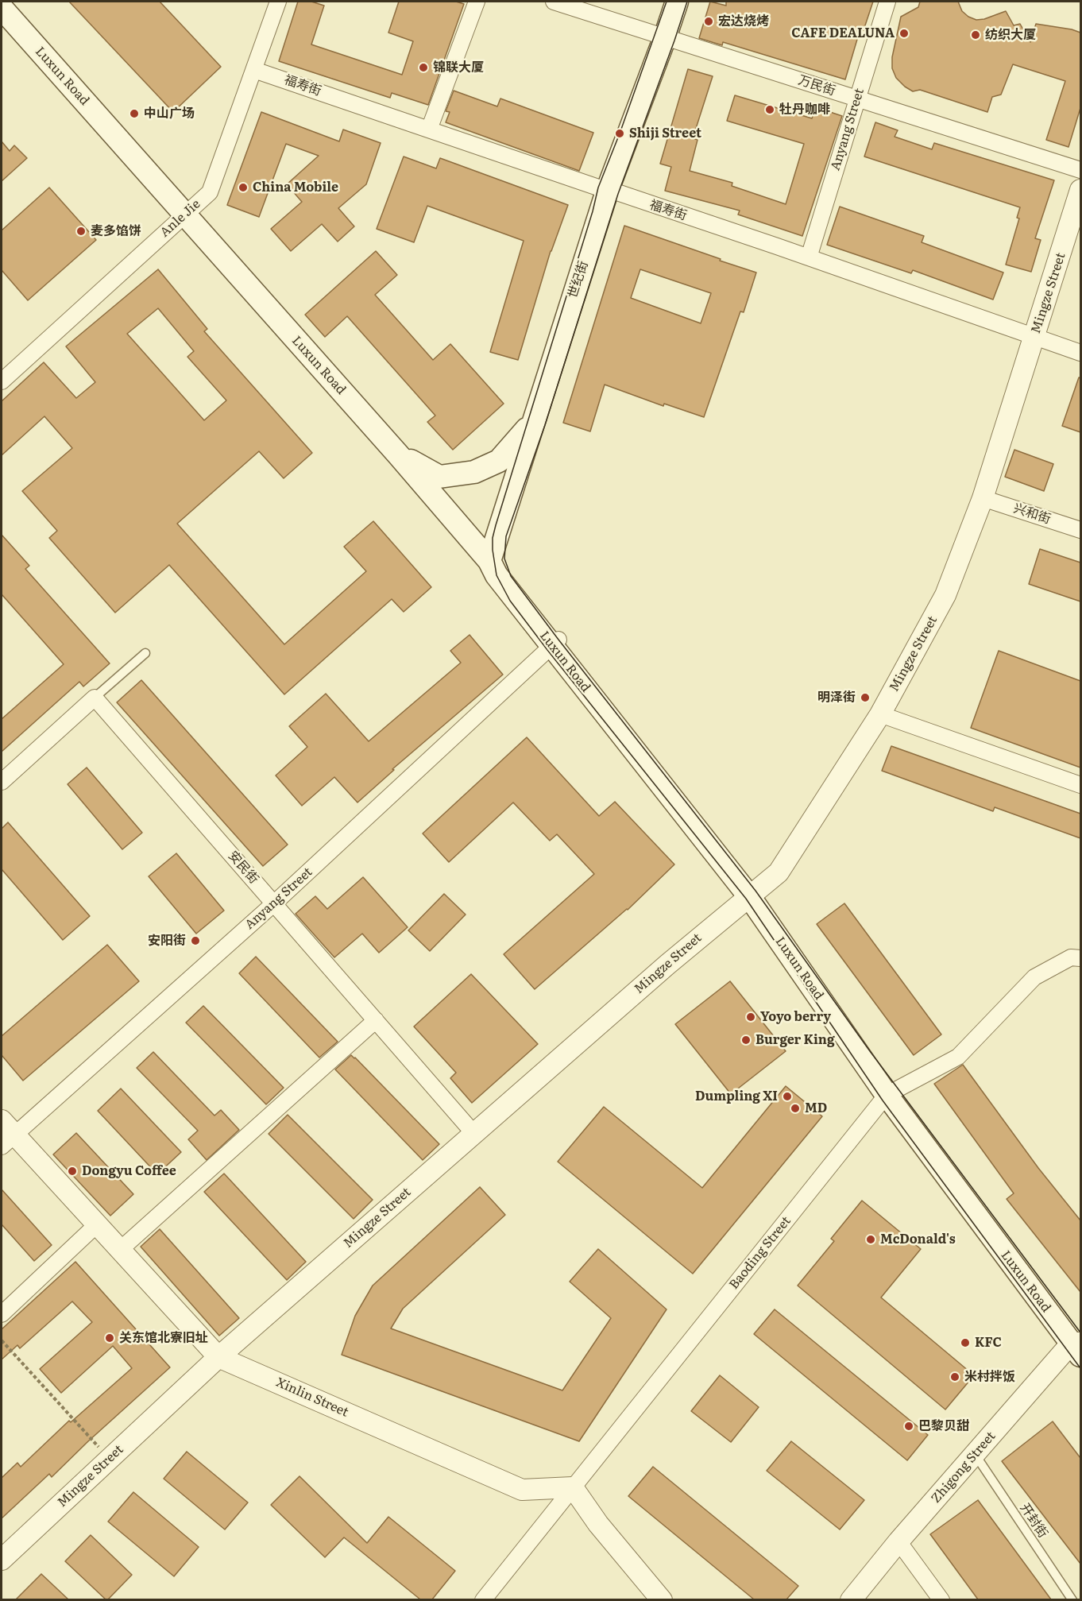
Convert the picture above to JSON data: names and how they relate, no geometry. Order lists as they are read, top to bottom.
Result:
{
  "streets": {
    "main road": ["Luxun Road", "世纪街"],
    "street": [
      "福寿街",
      "万民街",
      "Anyang Street",
      "Anle Jie",
      "Mingze Street",
      "兴和街",
      "安民街",
      "Baoding Street",
      "Xinlin Street",
      "Zhigong Street"
    ],
    "lane": ["开封街"]
  },
  "crossings": [
    ["Luxun Road", "Anyang Street"],
    ["Luxun Road", "Anle Jie"],
    ["Luxun Road", "世纪街"],
    ["Luxun Road", "Mingze Street"],
    ["Luxun Road", "Baoding Street"],
    ["Luxun Road", "Zhigong Street"],
    ["福寿街", "Anyang Street"],
    ["福寿街", "Anle Jie"],
    ["福寿街", "世纪街"],
    ["福寿街", "Mingze Street"],
    ["万民街", "Anyang Street"],
    ["万民街", "世纪街"],
    ["Anyang Street", "安民街"],
    ["Anyang Street", "Xinlin Street"],
    ["Mingze Street", "兴和街"],
    ["Mingze Street", "安民街"],
    ["Mingze Street", "Xinlin Street"],
    ["Baoding Street", "Xinlin Street"],
    ["Zhigong Street", "开封街"]
  ],
  "places": [
    "宏达烧烤",
    "CAFE DEALUNA",
    "纺织大厦",
    "锦联大厦",
    "牡丹咖啡",
    "中山广场",
    "Shiji Street",
    "China Mobile",
    "麦多馅饼",
    "明泽街",
    "安阳街",
    "Yoyo berry",
    "Burger King",
    "Dumpling XI",
    "MD",
    "Dongyu Coffee",
    "McDonald's",
    "关东馆北寮旧址",
    "KFC",
    "米村拌饭",
    "巴黎贝甜"
  ]
}
